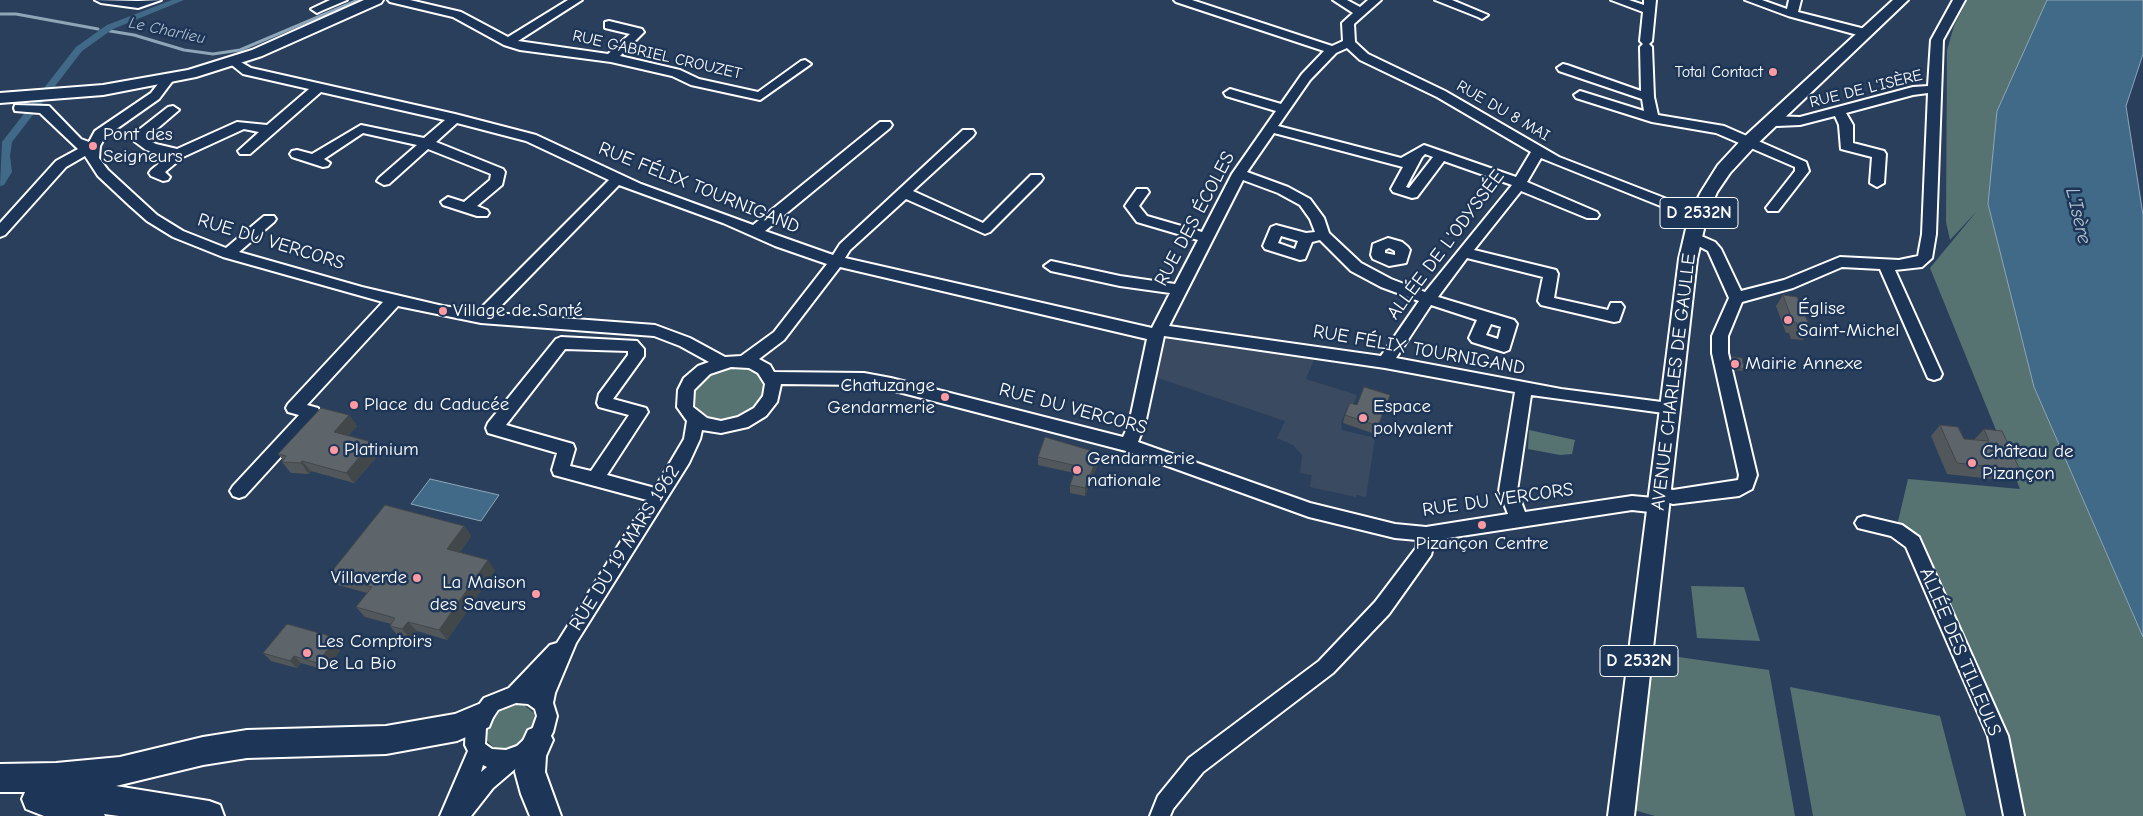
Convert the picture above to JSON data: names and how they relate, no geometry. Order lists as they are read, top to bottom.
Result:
{
  "streets": {
    "main road": ["D 2532N", "AVENUE CHARLES DE GAULLE"],
    "street": [
      "RUE GABRIEL CROUZET",
      "RUE DE L'ISÈRE",
      "RUE DU 8 MAI",
      "RUE FÉLIX TOURNIGAND",
      "RUE DES ÉCOLES",
      "RUE DU VERCORS",
      "ALLÉE DE L'ODYSSÉE",
      "RUE DU 19 MARS 1962",
      "ALLÉE DES TILLEULS"
    ]
  },
  "crossings": [
    ["RUE DE L'ISÈRE", "AVENUE CHARLES DE GAULLE"],
    ["RUE DU 8 MAI", "RUE DES ÉCOLES"],
    ["RUE DU 8 MAI", "ALLÉE DE L'ODYSSÉE"],
    ["RUE DU 8 MAI", "AVENUE CHARLES DE GAULLE"],
    ["RUE FÉLIX TOURNIGAND", "RUE DES ÉCOLES"],
    ["RUE FÉLIX TOURNIGAND", "ALLÉE DE L'ODYSSÉE"],
    ["RUE FÉLIX TOURNIGAND", "AVENUE CHARLES DE GAULLE"],
    ["RUE DES ÉCOLES", "RUE DU VERCORS"],
    ["RUE DU VERCORS", "AVENUE CHARLES DE GAULLE"],
    ["RUE DU VERCORS", "RUE DU 19 MARS 1962"]
  ],
  "water": ["Le Charlieu", "L'Isère"],
  "places": [
    "Total Contact",
    "Pont des Seigneurs",
    "Village de Santé",
    "Église Saint-Michel",
    "Mairie Annexe",
    "Chatuzange Gendarmerie",
    "Place du Caducée",
    "Espace polyvalent",
    "Platinium",
    "Château de Pizançon",
    "Gendarmerie nationale",
    "Pizançon Centre",
    "Villaverde",
    "La Maison des Saveurs",
    "Les Comptoirs De La Bio"
  ]
}
